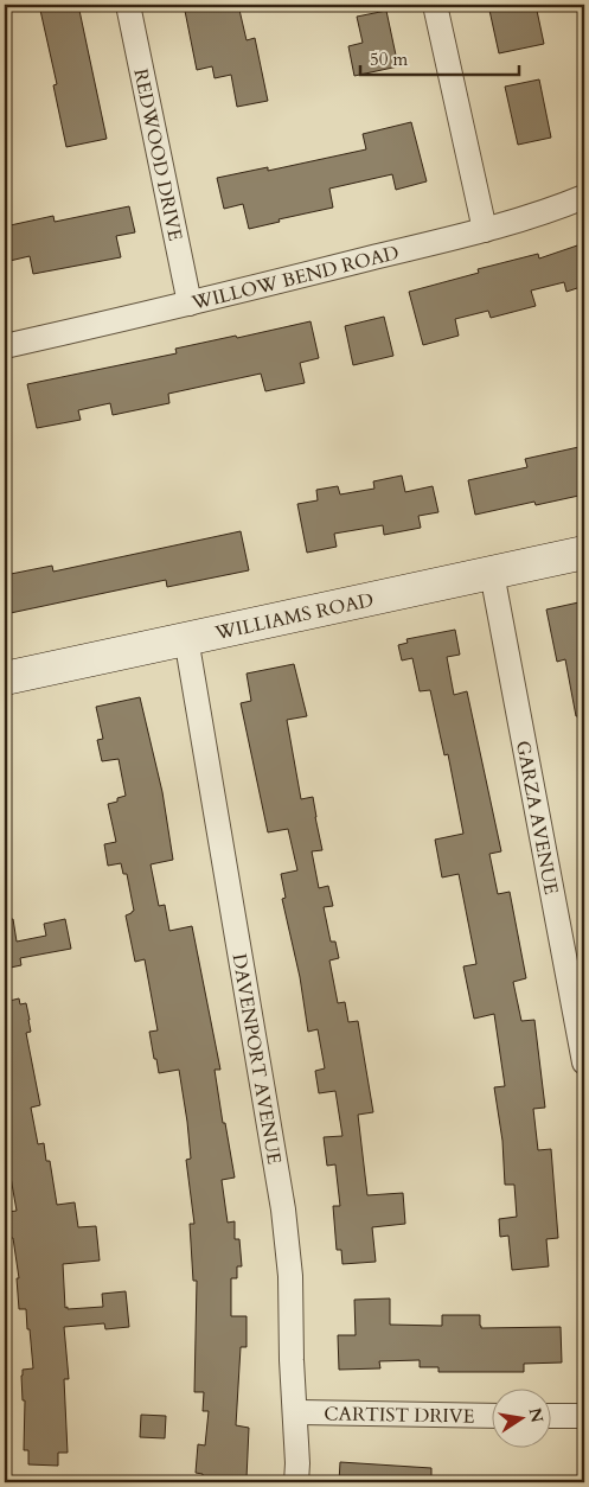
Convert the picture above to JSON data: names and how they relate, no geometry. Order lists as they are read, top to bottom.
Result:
{
  "streets": {
    "street": [
      "REDWOOD DRIVE",
      "WILLOW BEND ROAD",
      "WILLIAMS ROAD",
      "GARZA AVENUE",
      "DAVENPORT AVENUE",
      "CARTIST DRIVE"
    ]
  },
  "crossings": [
    ["REDWOOD DRIVE", "WILLOW BEND ROAD"],
    ["WILLIAMS ROAD", "GARZA AVENUE"],
    ["WILLIAMS ROAD", "DAVENPORT AVENUE"],
    ["DAVENPORT AVENUE", "CARTIST DRIVE"]
  ],
  "scale_bar": "50 m",
  "north": "right"
}
